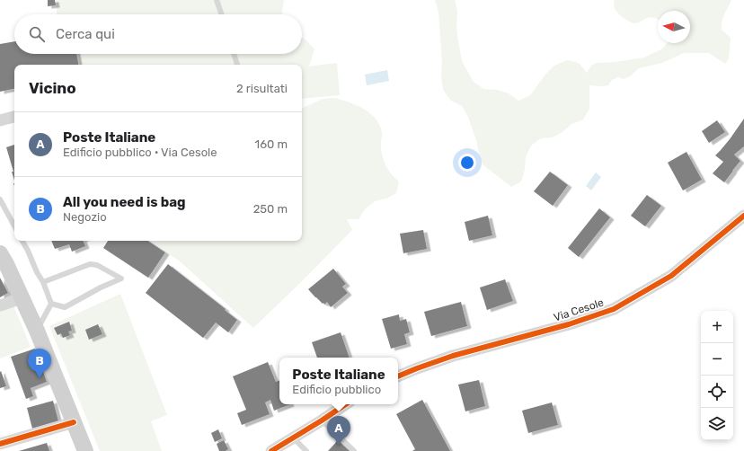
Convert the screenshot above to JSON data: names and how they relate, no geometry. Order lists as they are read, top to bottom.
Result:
{
  "streets": {
    "street": ["Via Cesole"]
  },
  "north": "left",
  "page": {
    "search": "Cerca qui",
    "heading": ["Vicino", "2 risultati"],
    "list": [
      {
        "mark": "A",
        "name": "Poste Italiane",
        "note": "Edificio pubblico · Via Cesole",
        "value": "160 m"
      },
      {
        "mark": "B",
        "name": "All you need is bag",
        "note": "Negozio",
        "value": "250 m"
      }
    ],
    "map_buttons": ["+", "−"],
    "pins": ["B", "A"],
    "popup": ["Poste Italiane", "Edificio pubblico"]
  }
}
